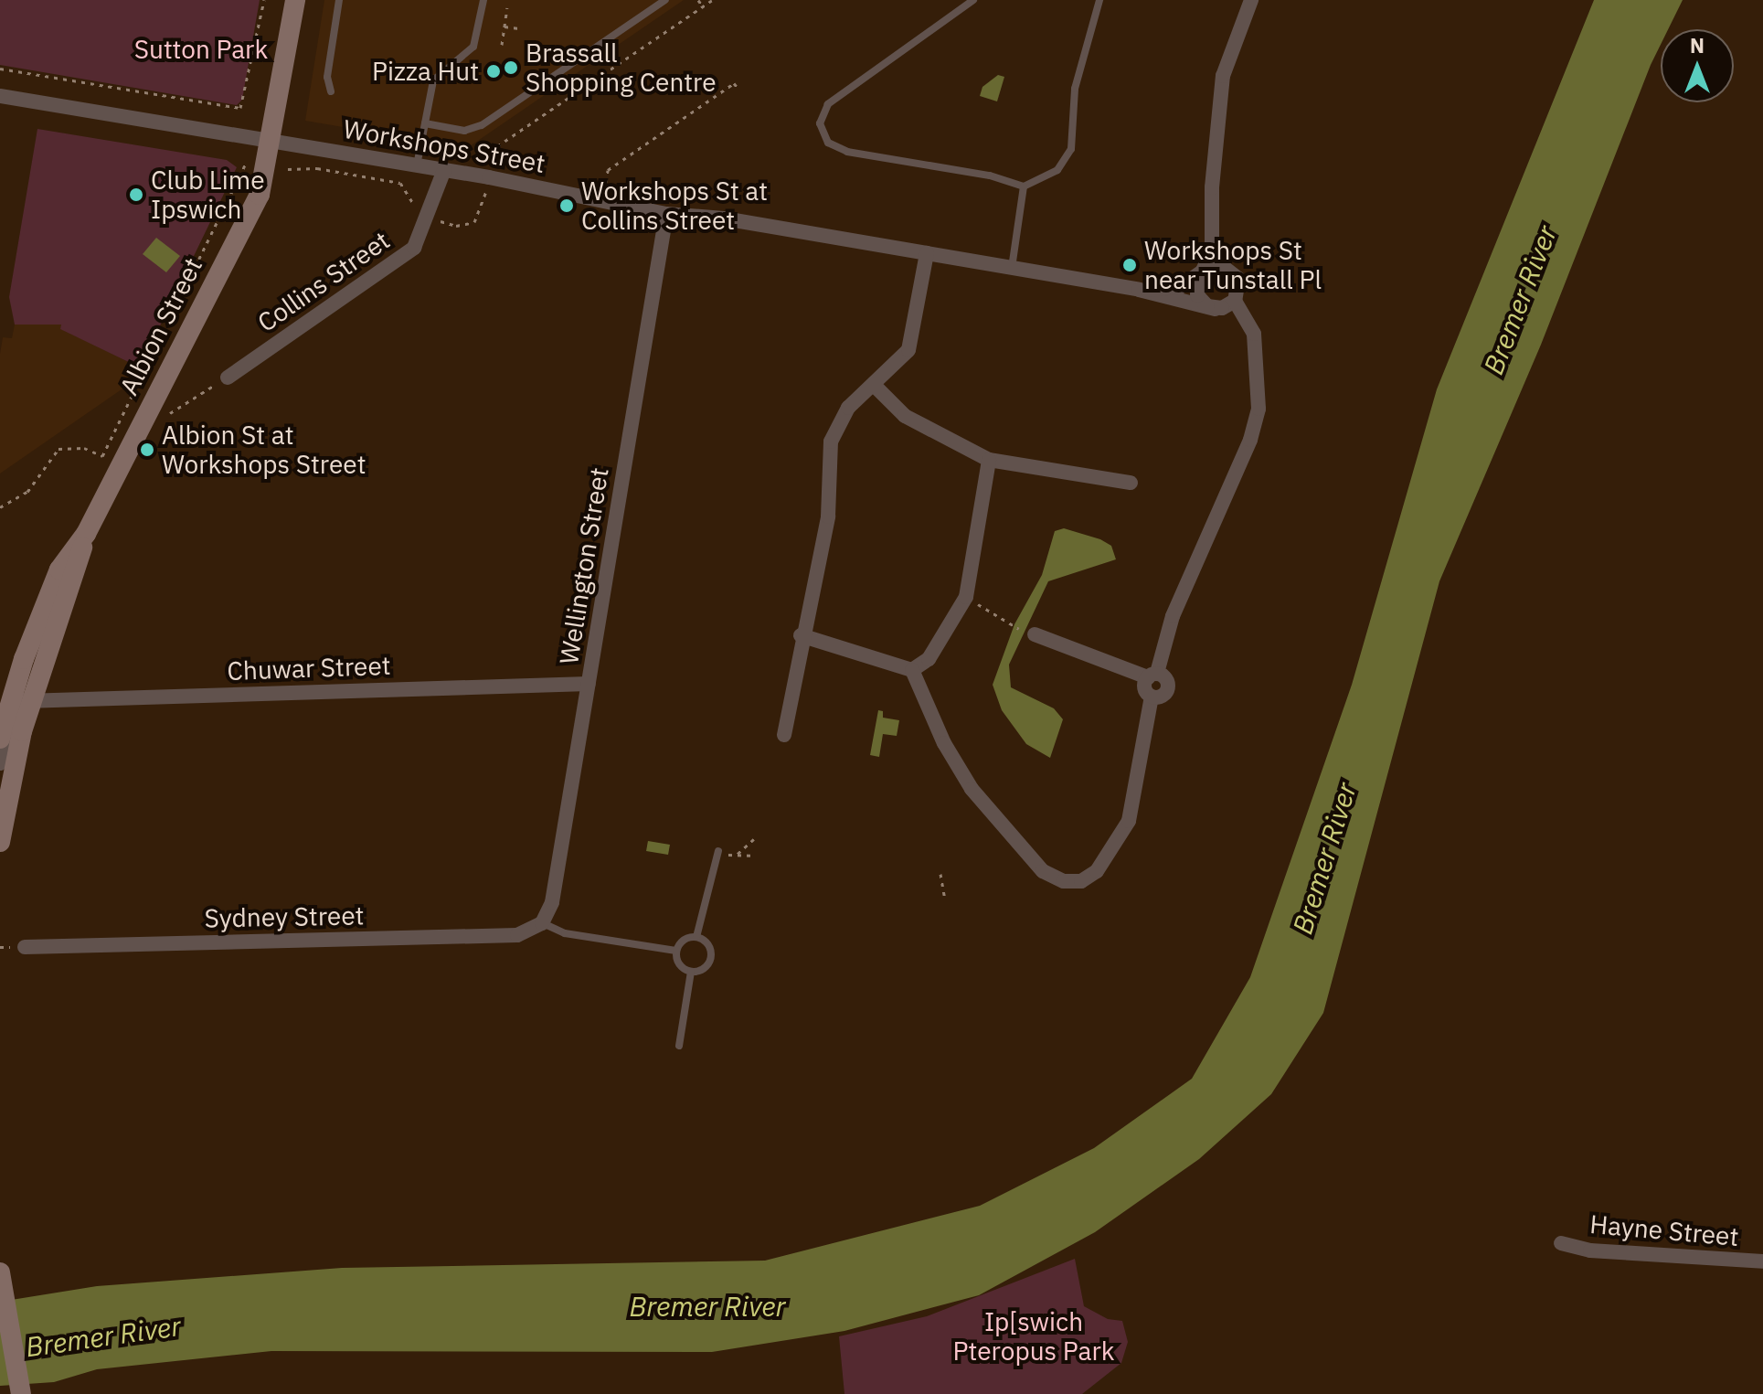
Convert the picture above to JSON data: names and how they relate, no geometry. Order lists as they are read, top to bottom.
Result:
{
  "streets": {
    "main road": ["Albion Street"],
    "street": [
      "Workshops Street",
      "Collins Street",
      "Wellington Street",
      "Chuwar Street",
      "Sydney Street",
      "Hayne Street"
    ]
  },
  "crossings": [
    ["Workshops Street", "Collins Street"],
    ["Workshops Street", "Albion Street"],
    ["Workshops Street", "Wellington Street"],
    ["Albion Street", "Chuwar Street"],
    ["Wellington Street", "Chuwar Street"],
    ["Wellington Street", "Sydney Street"]
  ],
  "water": ["Bremer River"],
  "parks": ["Sutton Park", "Ip[swich Pteropus Park"],
  "places": [
    "Brassall Shopping Centre",
    "Pizza Hut",
    "Club Lime Ipswich",
    "Workshops St at Collins Street",
    "Workshops St near Tunstall Pl",
    "Albion St at Workshops Street"
  ],
  "north": "top"
}
